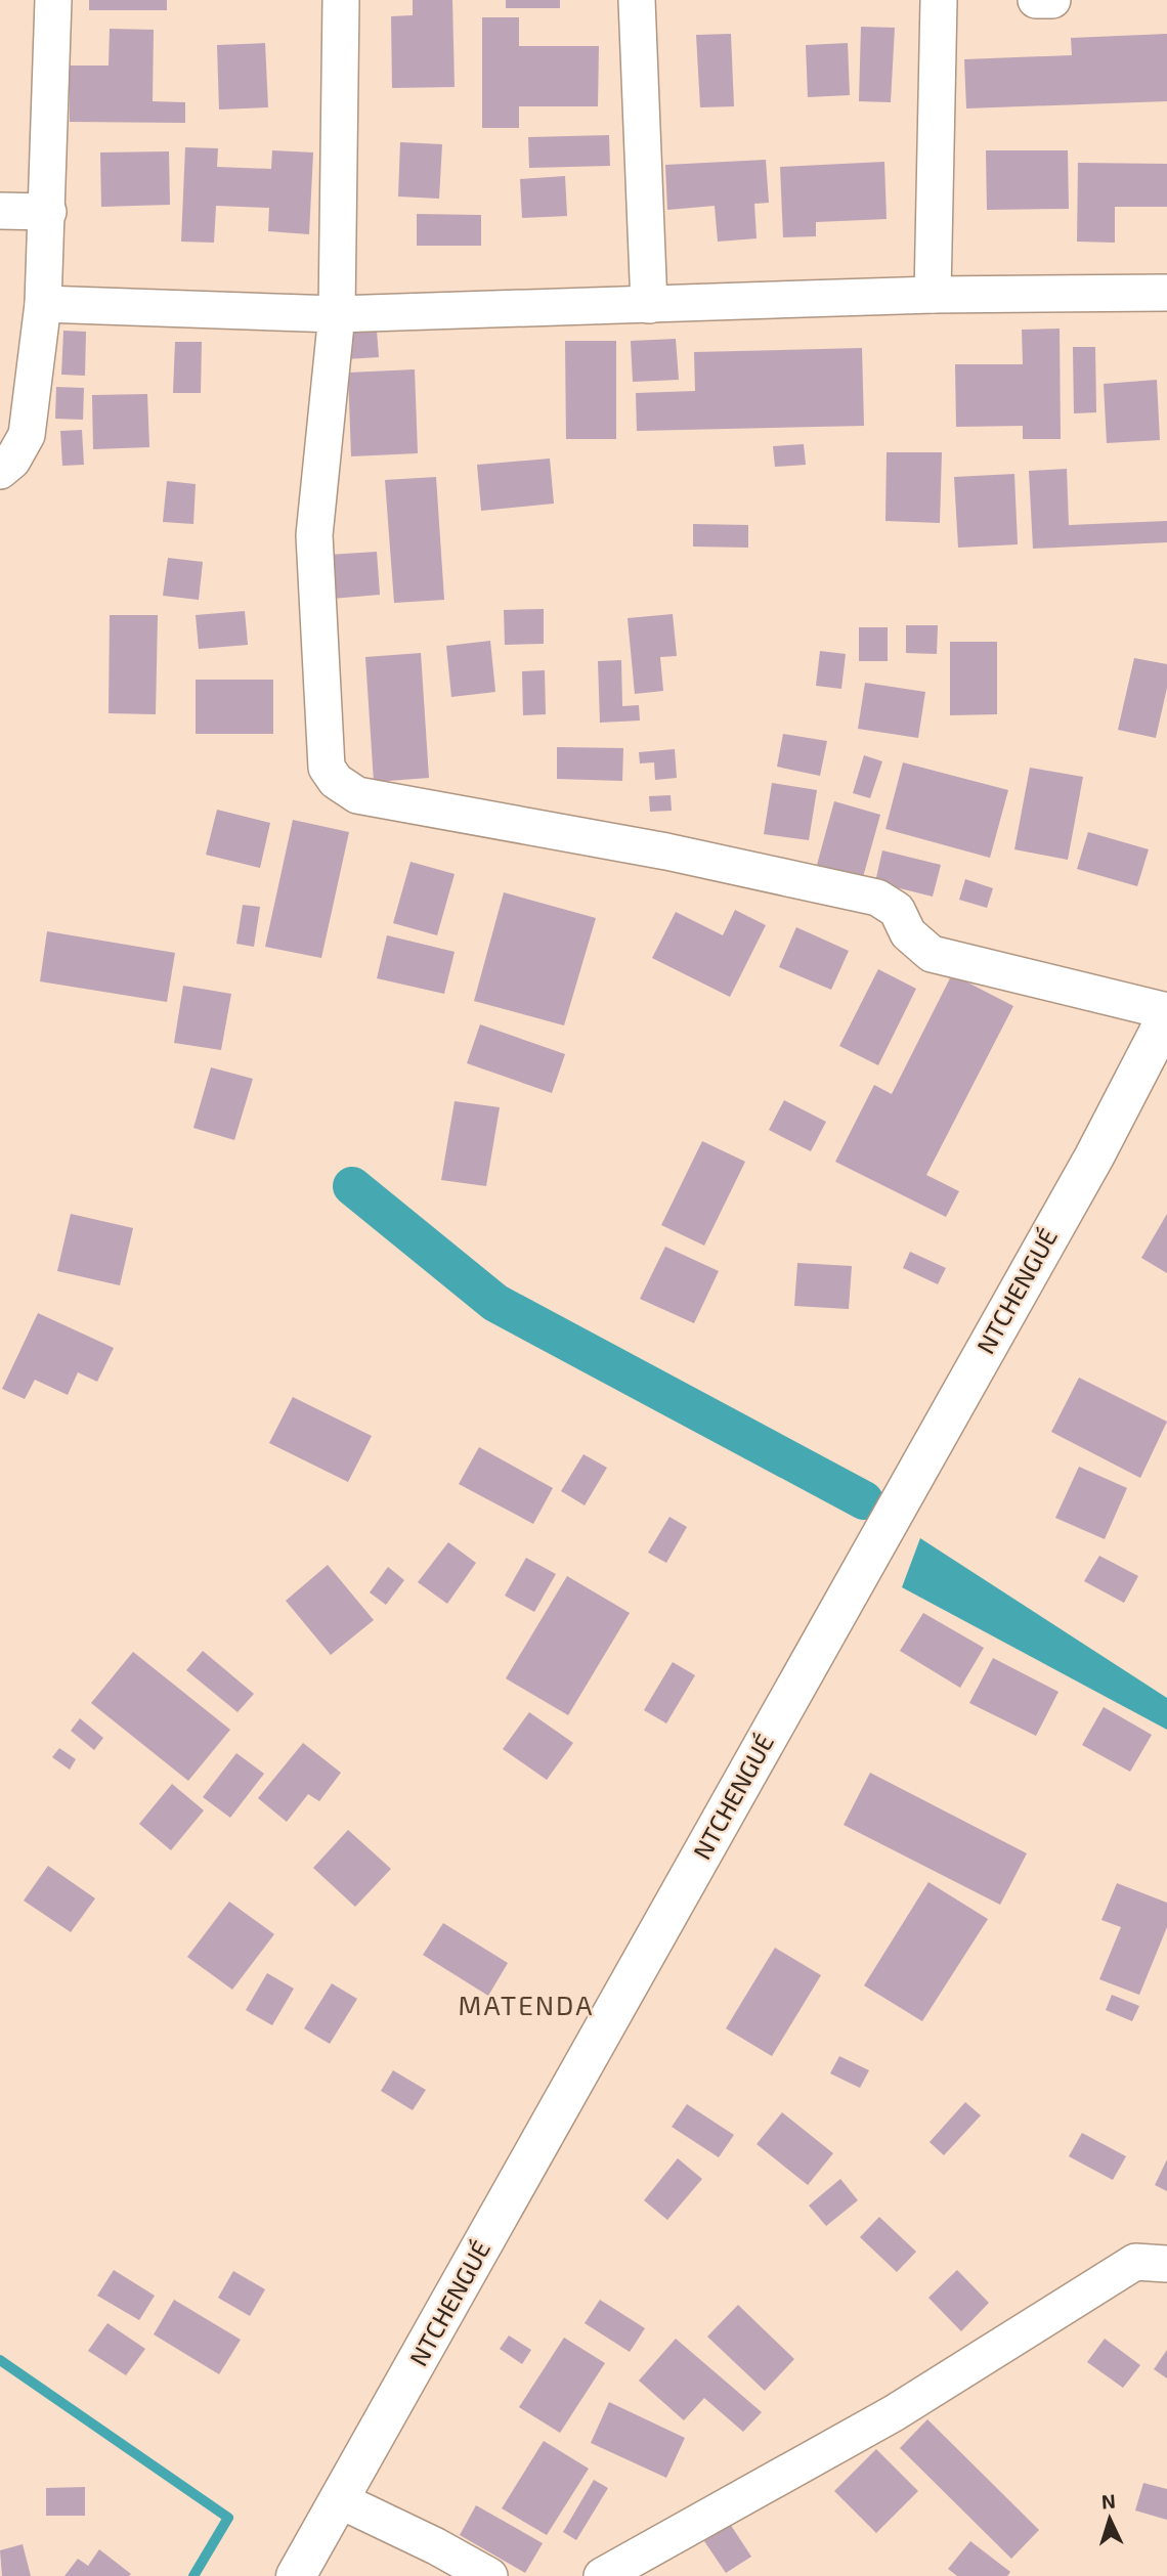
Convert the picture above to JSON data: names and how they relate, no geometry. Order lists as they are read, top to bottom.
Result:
{
  "streets": {
    "main road": ["NTCHENGUÉ"]
  },
  "districts": ["MATENDA"],
  "north": "top"
}
